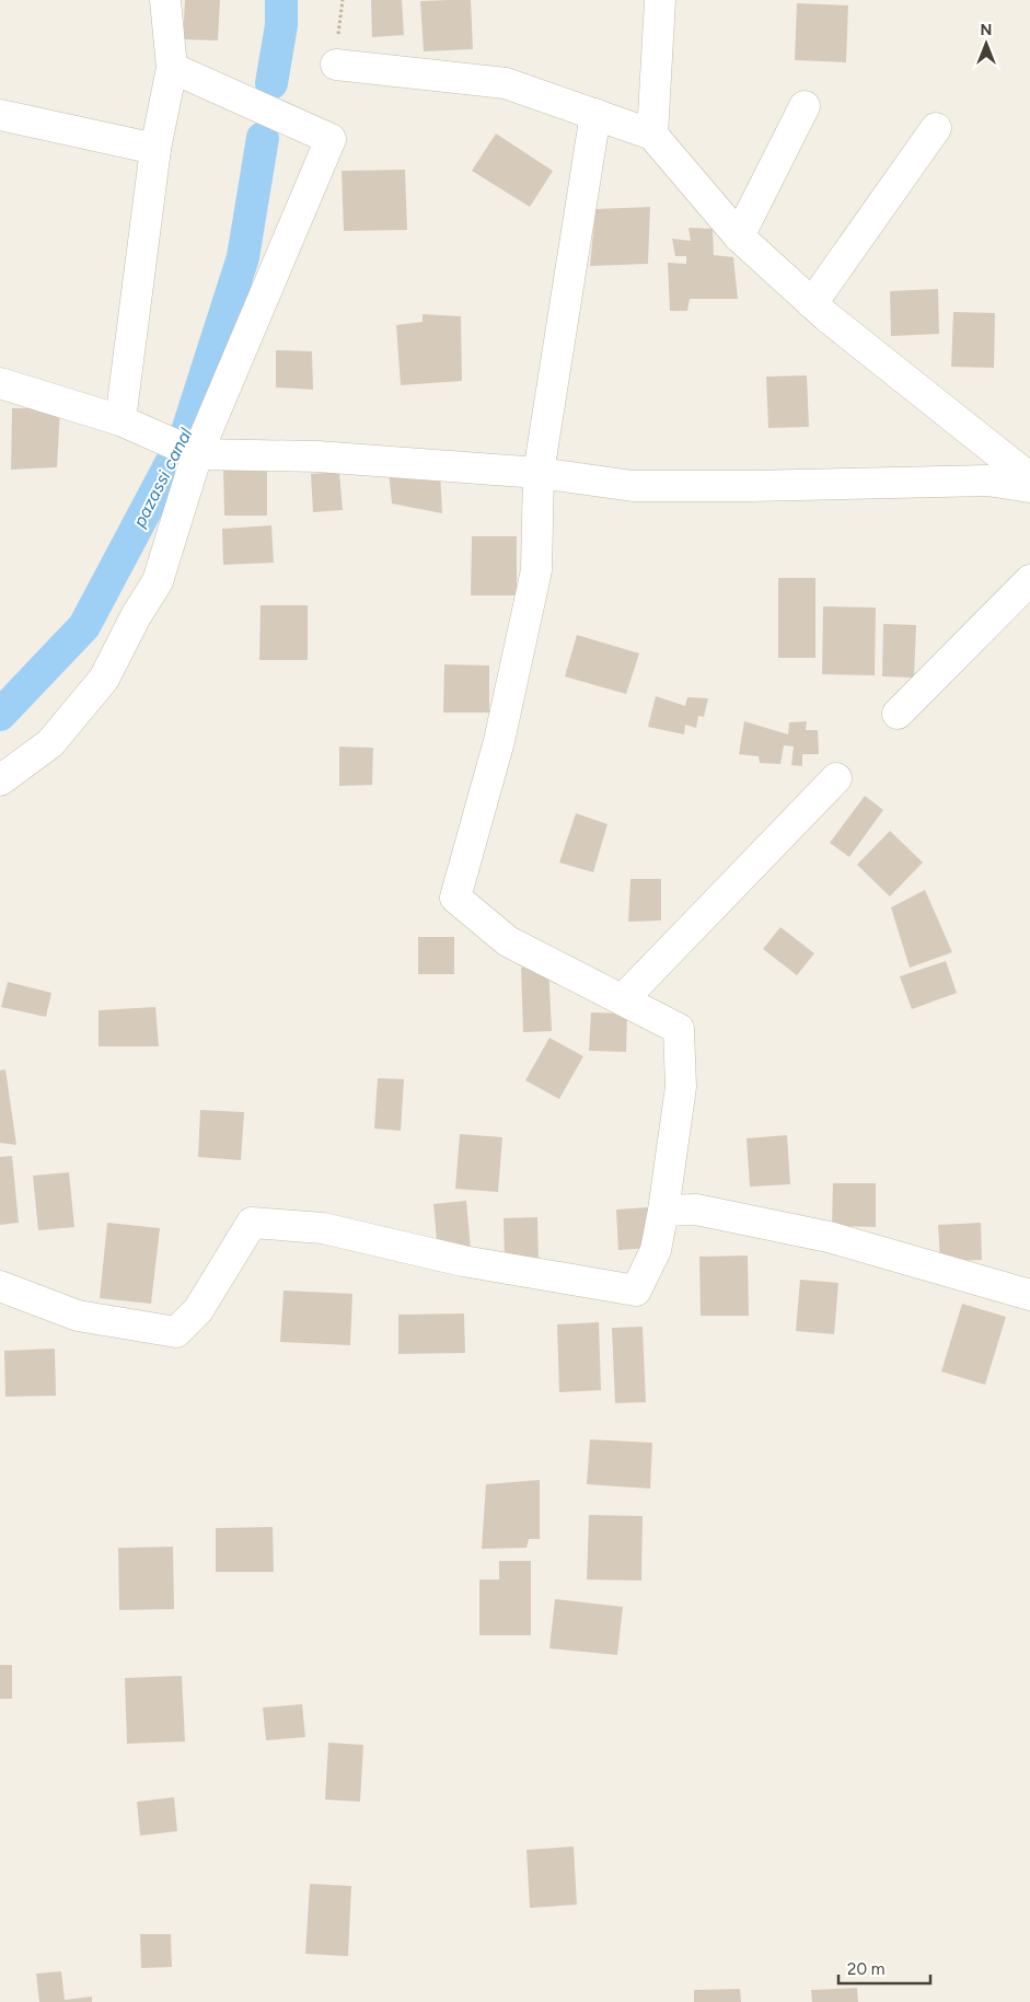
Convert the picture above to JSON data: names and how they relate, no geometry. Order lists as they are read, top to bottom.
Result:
{
  "water": ["pazassi canal"],
  "scale_bar": "20 m",
  "north": "top"
}
